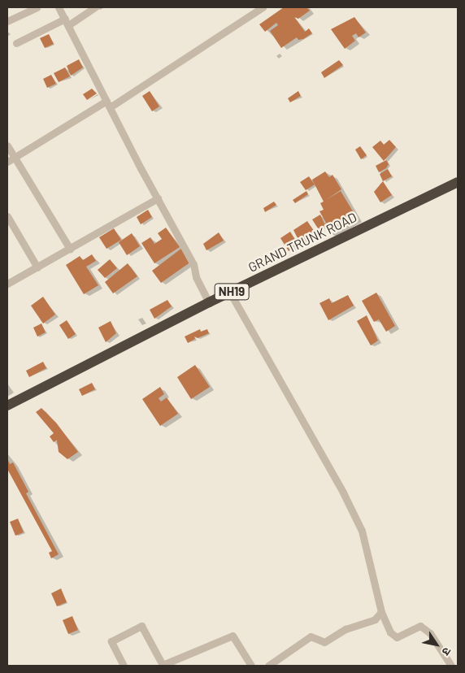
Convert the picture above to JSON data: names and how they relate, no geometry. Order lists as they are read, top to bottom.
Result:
{
  "streets": {
    "highway": ["GRAND TRUNK ROAD", "NH19"]
  },
  "north": "bottom right"
}
